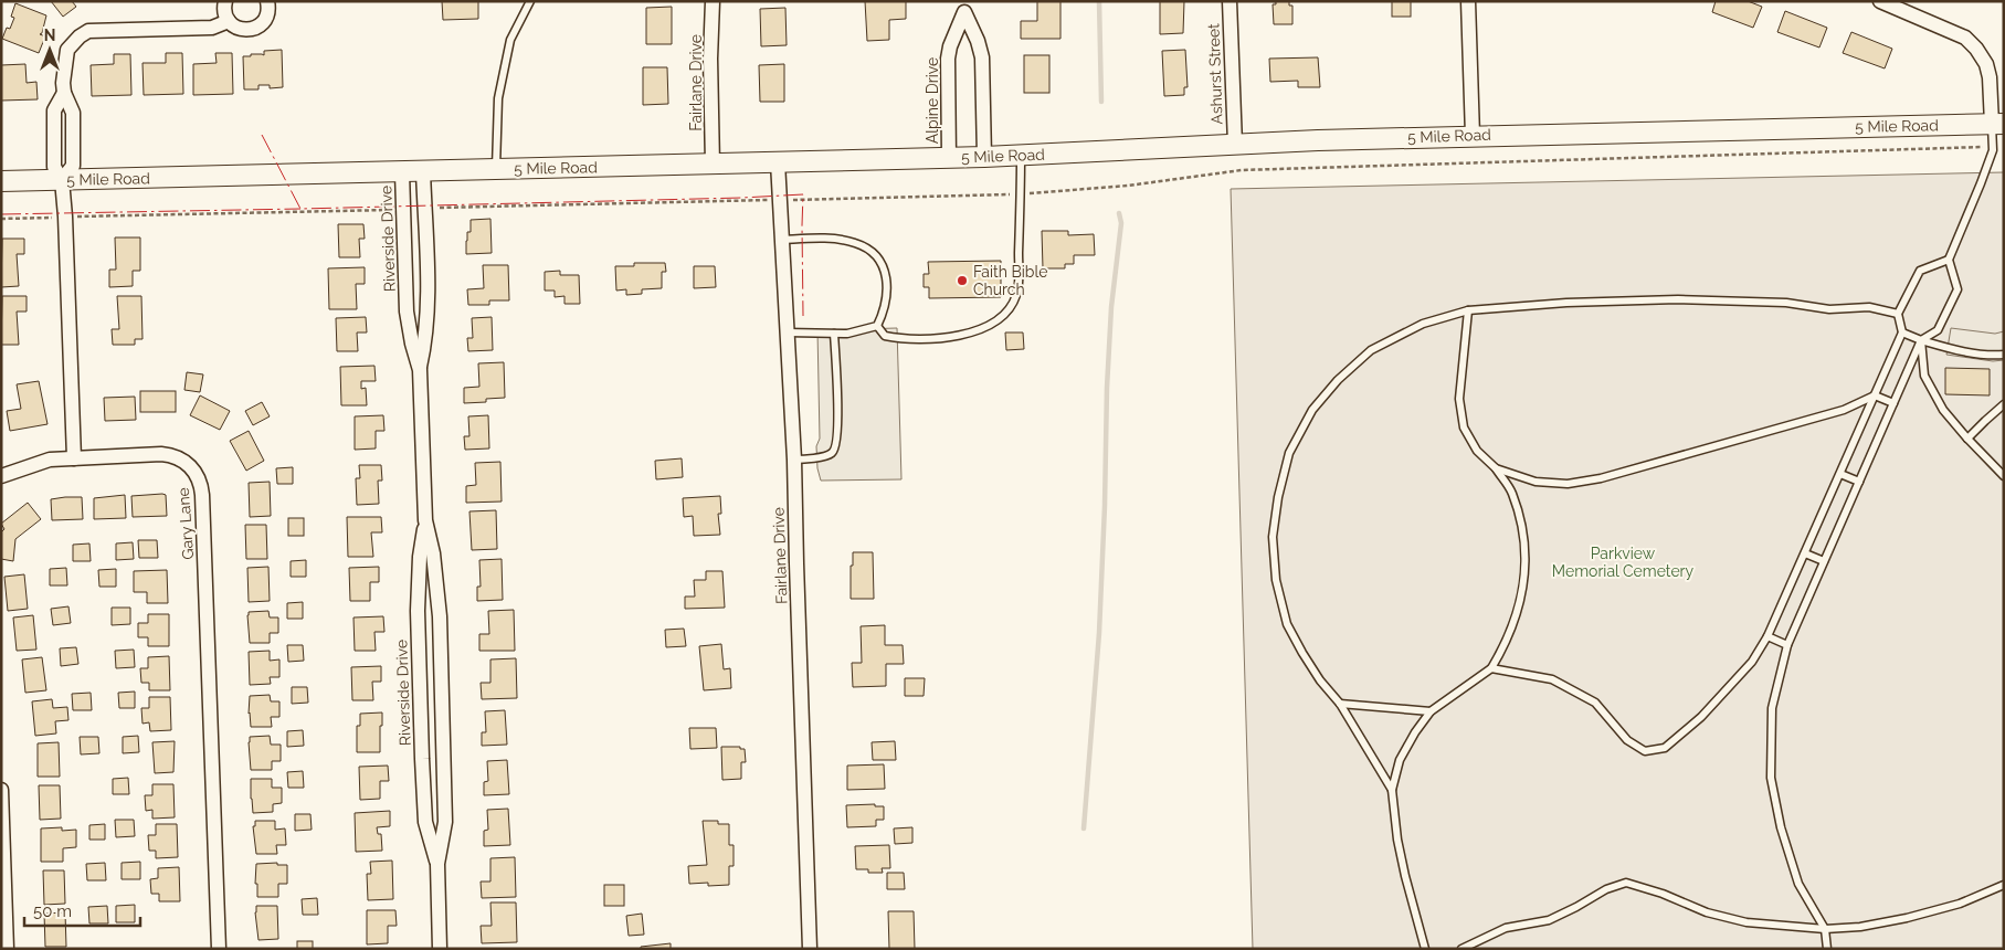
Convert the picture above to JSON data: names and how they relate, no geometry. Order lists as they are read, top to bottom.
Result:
{
  "streets": {
    "main road": ["5 Mile Road"],
    "street": [
      "Ashurst Street",
      "Fairlane Drive",
      "Alpine Drive",
      "Riverside Drive",
      "Gary Lane"
    ]
  },
  "crossings": [
    ["Ashurst Street", "5 Mile Road"],
    ["Fairlane Drive", "5 Mile Road"],
    ["Alpine Drive", "5 Mile Road"],
    ["5 Mile Road", "Riverside Drive"]
  ],
  "parks": ["Parkview Memorial Cemetery"],
  "places": ["Faith Bible Church"],
  "scale_bar": "50 m",
  "north": "top"
}
